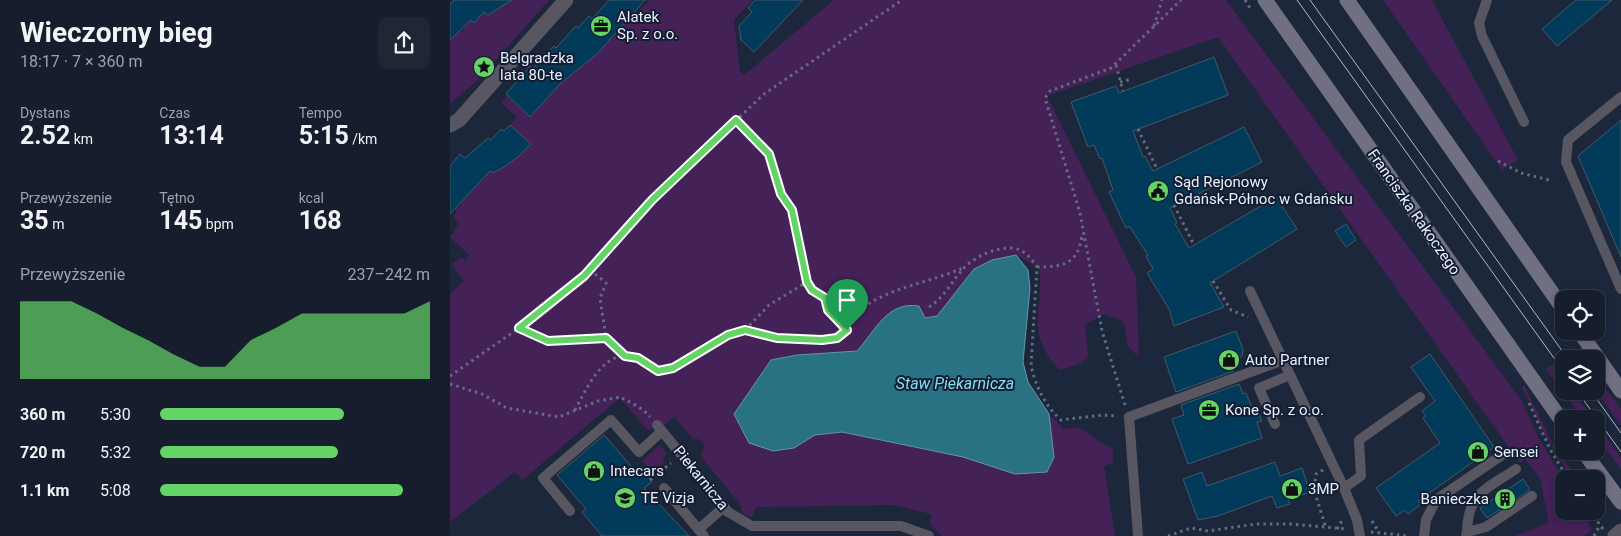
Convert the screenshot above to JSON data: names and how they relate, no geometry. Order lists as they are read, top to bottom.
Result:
{
  "streets": {
    "main road": ["Franciszka Rakoczego"],
    "lane": ["Piekarnicza"]
  },
  "water": ["Staw Piekarnicza"],
  "places": {
    "office": ["Alatek Sp. z o.o.", "Kone Sp. z o.o."],
    "place": ["Belgradzka lata 80-te"],
    "public building": ["Sąd Rejonowy Gdańsk-Północ w Gdańsku"],
    "shop": [
      "Auto Partner",
      "Sensei",
      "Intecars",
      "3MP"
    ],
    "school or university": ["TE Vizja"],
    "building": ["Banieczka"]
  },
  "page": {
    "heading": ["Wieczorny bieg", "18:17 · 7 × 360 m"],
    "stats": [
      ["Dystans", "2.52 km"],
      ["Czas", "13:14"],
      ["Tempo", "5:15 /km"],
      ["Przewyższenie", "35 m"],
      ["Tętno", "145 bpm"],
      ["kcal", "168"]
    ],
    "chart": ["Przewyższenie", "237–242 m"],
    "map_buttons": ["+", "−"],
    "list": [
      {
        "name": "360 m",
        "note": "5:30"
      },
      {
        "name": "720 m",
        "note": "5:32"
      },
      {
        "name": "1.1 km",
        "note": "5:08"
      }
    ]
  }
}
